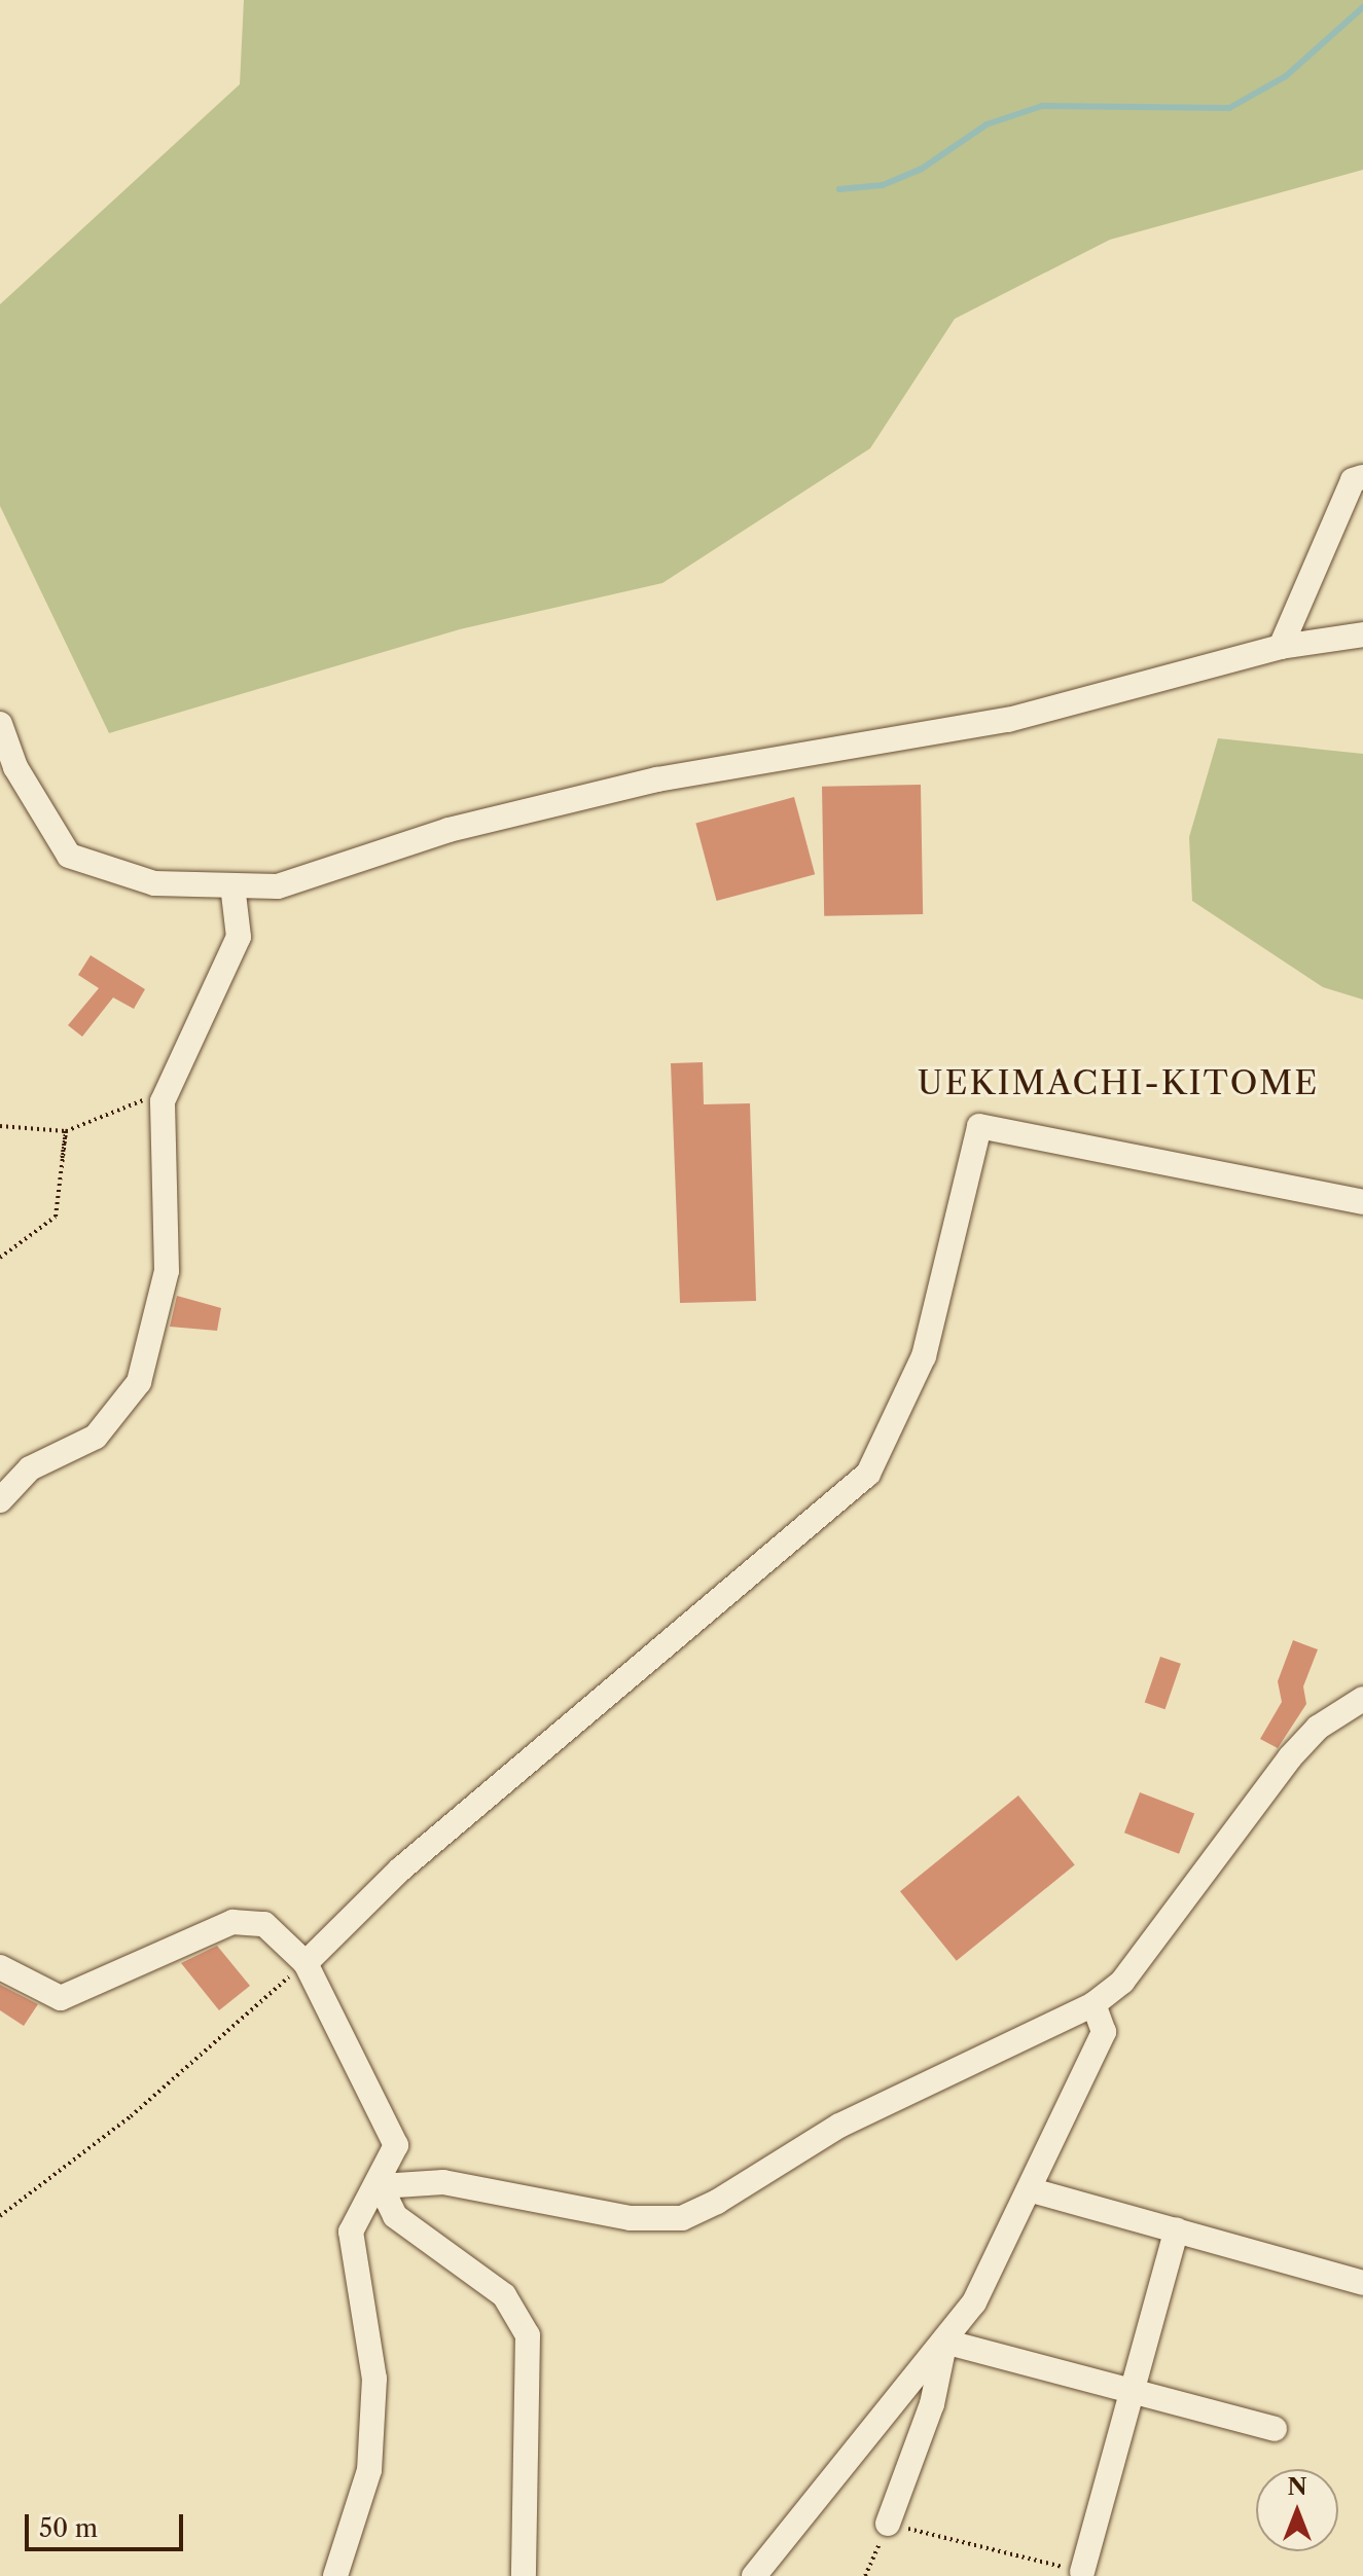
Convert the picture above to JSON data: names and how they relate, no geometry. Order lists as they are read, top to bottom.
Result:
{
  "districts": ["UEKIMACHI-KITOME"],
  "scale_bar": "50 m",
  "north": "top"
}
